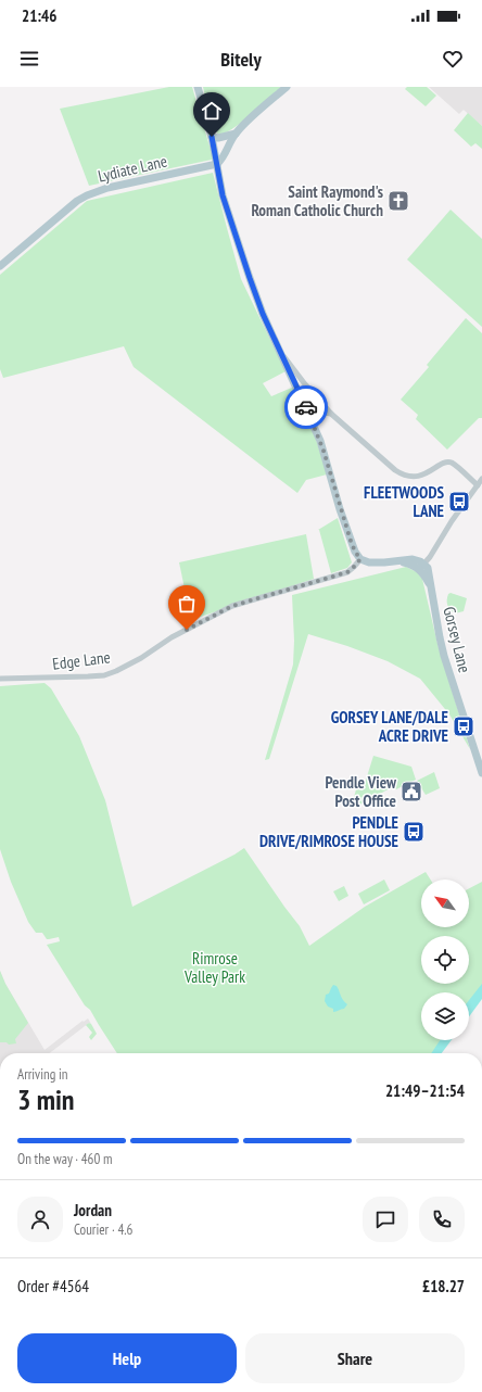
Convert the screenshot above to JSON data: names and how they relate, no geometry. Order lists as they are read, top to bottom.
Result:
{
  "streets": {
    "main road": ["Lydiate Lane", "Gorsey Lane"],
    "street": ["Edge Lane"]
  },
  "parks": ["Rimrose Valley Park"],
  "places": {
    "church": ["Saint Raymond's Roman Catholic Church"],
    "bus stop": ["FLEETWOODS LANE", "GORSEY LANE/DALE ACRE DRIVE", "PENDLE DRIVE/RIMROSE HOUSE"],
    "public building": ["Pendle View Post Office"]
  },
  "north": "top left",
  "page": {
    "status": "21:46",
    "header": "Bitely",
    "heading": ["3 min", "Arriving in", "21:49–21:54"],
    "panel": [
      "Jordan",
      "Courier · 4.6",
      "Order #4564",
      "£18.27"
    ],
    "bar": "On the way · 460 m",
    "buttons": ["Help", "Share"]
  }
}
